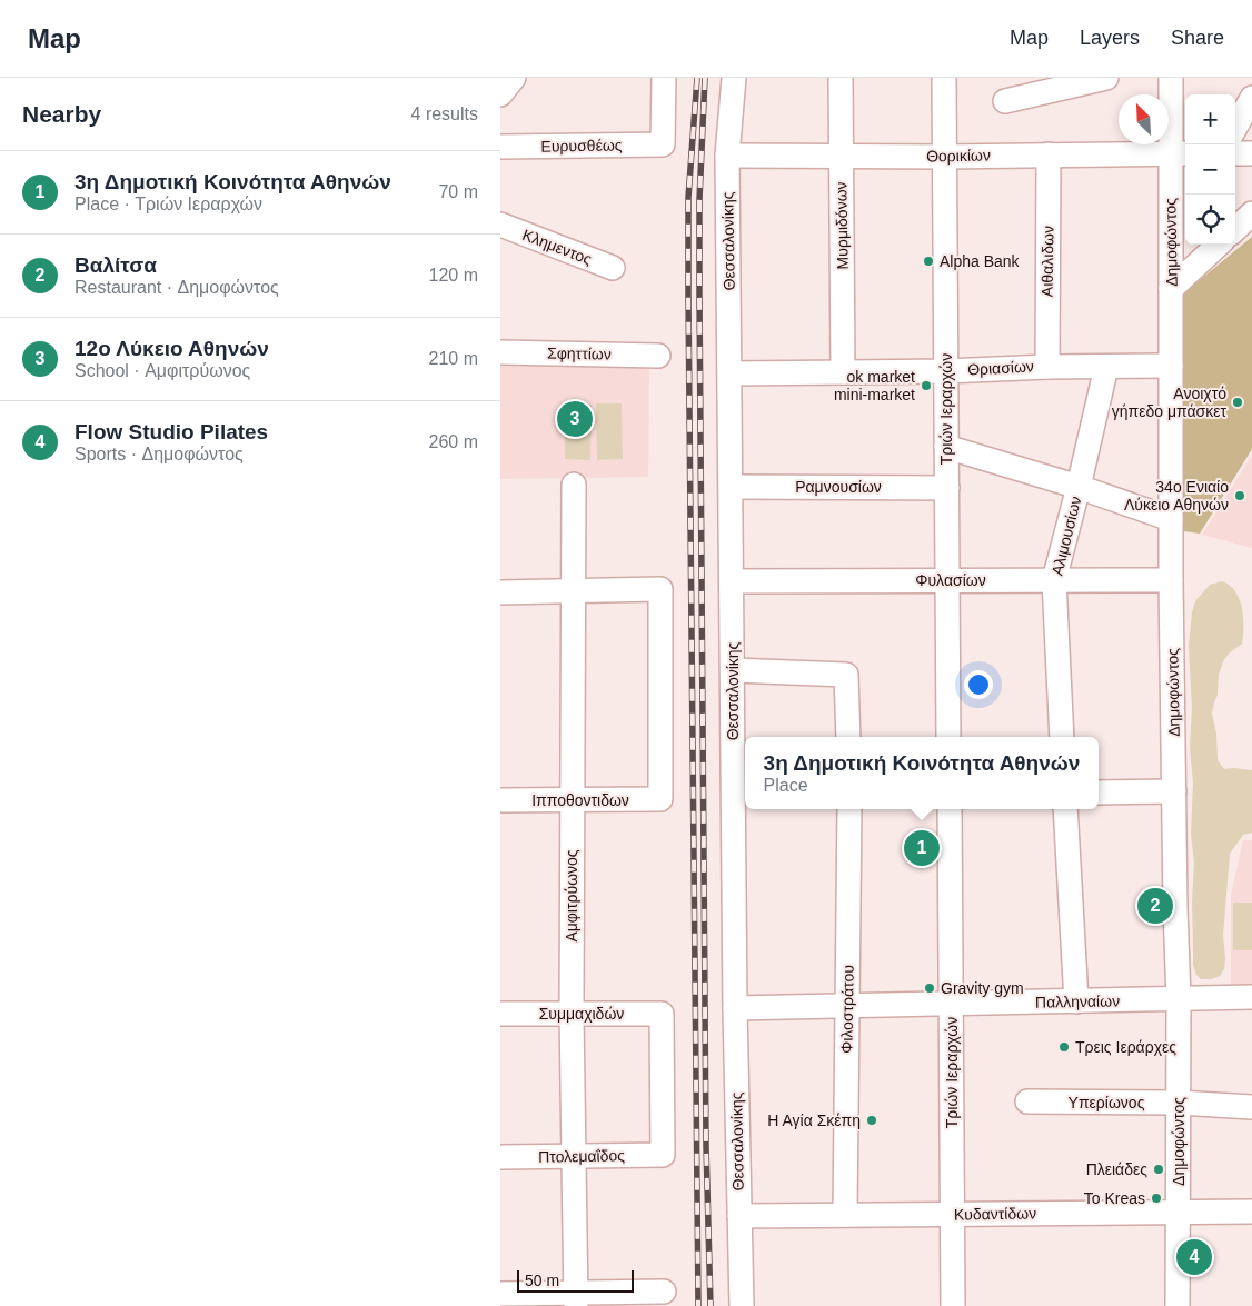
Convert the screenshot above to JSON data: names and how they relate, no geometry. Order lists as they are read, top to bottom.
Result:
{
  "streets": {
    "street": [
      "Ευρυσθέως",
      "Θορικίων",
      "Μυρμιδόνων",
      "Θεσσαλονίκης",
      "Δημοφώντος",
      "Κλημεντος",
      "Αιθαλιδων",
      "Σφηττίων",
      "Θριασίων",
      "Τριών Ιεραρχών",
      "Ραμνουσίων",
      "Αλιμουσίων",
      "Φυλασίων",
      "Ιπποθοντιδων",
      "Αμφιτρύωνος",
      "Παλληναίων",
      "Φιλοστράτου",
      "Συμμαχιδών",
      "Υπερίωνος",
      "Πτολεμαΐδος",
      "Κυδαντίδων"
    ]
  },
  "crossings": [
    ["Θορικίων", "Μυρμιδόνων"],
    ["Θορικίων", "Θεσσαλονίκης"],
    ["Θορικίων", "Δημοφώντος"],
    ["Θορικίων", "Αιθαλιδων"],
    ["Θορικίων", "Τριών Ιεραρχών"],
    ["Μυρμιδόνων", "Θριασίων"],
    ["Θεσσαλονίκης", "Θριασίων"],
    ["Θεσσαλονίκης", "Ραμνουσίων"],
    ["Θεσσαλονίκης", "Φυλασίων"],
    ["Θεσσαλονίκης", "Παλληναίων"],
    ["Θεσσαλονίκης", "Κυδαντίδων"],
    ["Δημοφώντος", "Θριασίων"],
    ["Δημοφώντος", "Φυλασίων"],
    ["Δημοφώντος", "Παλληναίων"],
    ["Δημοφώντος", "Υπερίωνος"],
    ["Δημοφώντος", "Κυδαντίδων"],
    ["Αιθαλιδων", "Θριασίων"],
    ["Θριασίων", "Τριών Ιεραρχών"],
    ["Θριασίων", "Αλιμουσίων"],
    ["Τριών Ιεραρχών", "Ραμνουσίων"],
    ["Τριών Ιεραρχών", "Φυλασίων"],
    ["Τριών Ιεραρχών", "Παλληναίων"],
    ["Τριών Ιεραρχών", "Κυδαντίδων"],
    ["Αλιμουσίων", "Φυλασίων"],
    ["Ιπποθοντιδων", "Αμφιτρύωνος"],
    ["Αμφιτρύωνος", "Συμμαχιδών"],
    ["Αμφιτρύωνος", "Πτολεμαΐδος"],
    ["Παλληναίων", "Φιλοστράτου"],
    ["Φιλοστράτου", "Κυδαντίδων"],
    ["Συμμαχιδών", "Πτολεμαΐδος"]
  ],
  "places": [
    "Alpha Bank",
    "ok market mini-market",
    "Ανοιχτό γήπεδο μπάσκετ",
    "34ο Ενιαίο Λύκειο Αθηνών",
    "Gravity gym",
    "Τρεις Ιεράρχες",
    "Η Αγία Σκέπη",
    "Πλειάδες",
    "To Kreas"
  ],
  "scale_bar": "50 m",
  "north": "top left",
  "page": {
    "header": "Map",
    "nav": ["Map", "Layers", "Share"],
    "heading": ["Nearby", "4 results"],
    "map_buttons": ["+", "−"],
    "list": [
      {
        "mark": "1",
        "name": "3η Δημοτική Κοινότητα Αθηνών",
        "note": "Place · Τριών Ιεραρχών",
        "value": "70 m"
      },
      {
        "mark": "2",
        "name": "Βαλίτσα",
        "note": "Restaurant · Δημοφώντος",
        "value": "120 m"
      },
      {
        "mark": "3",
        "name": "12ο Λύκειο Αθηνών",
        "note": "School · Αμφιτρύωνος",
        "value": "210 m"
      },
      {
        "mark": "4",
        "name": "Flow Studio Pilates",
        "note": "Sports · Δημοφώντος",
        "value": "260 m"
      }
    ],
    "pins": [
      "3",
      "1",
      "2",
      "4"
    ],
    "popup": ["3η Δημοτική Κοινότητα Αθηνών", "Place"],
    "scale": "50 m"
  }
}
